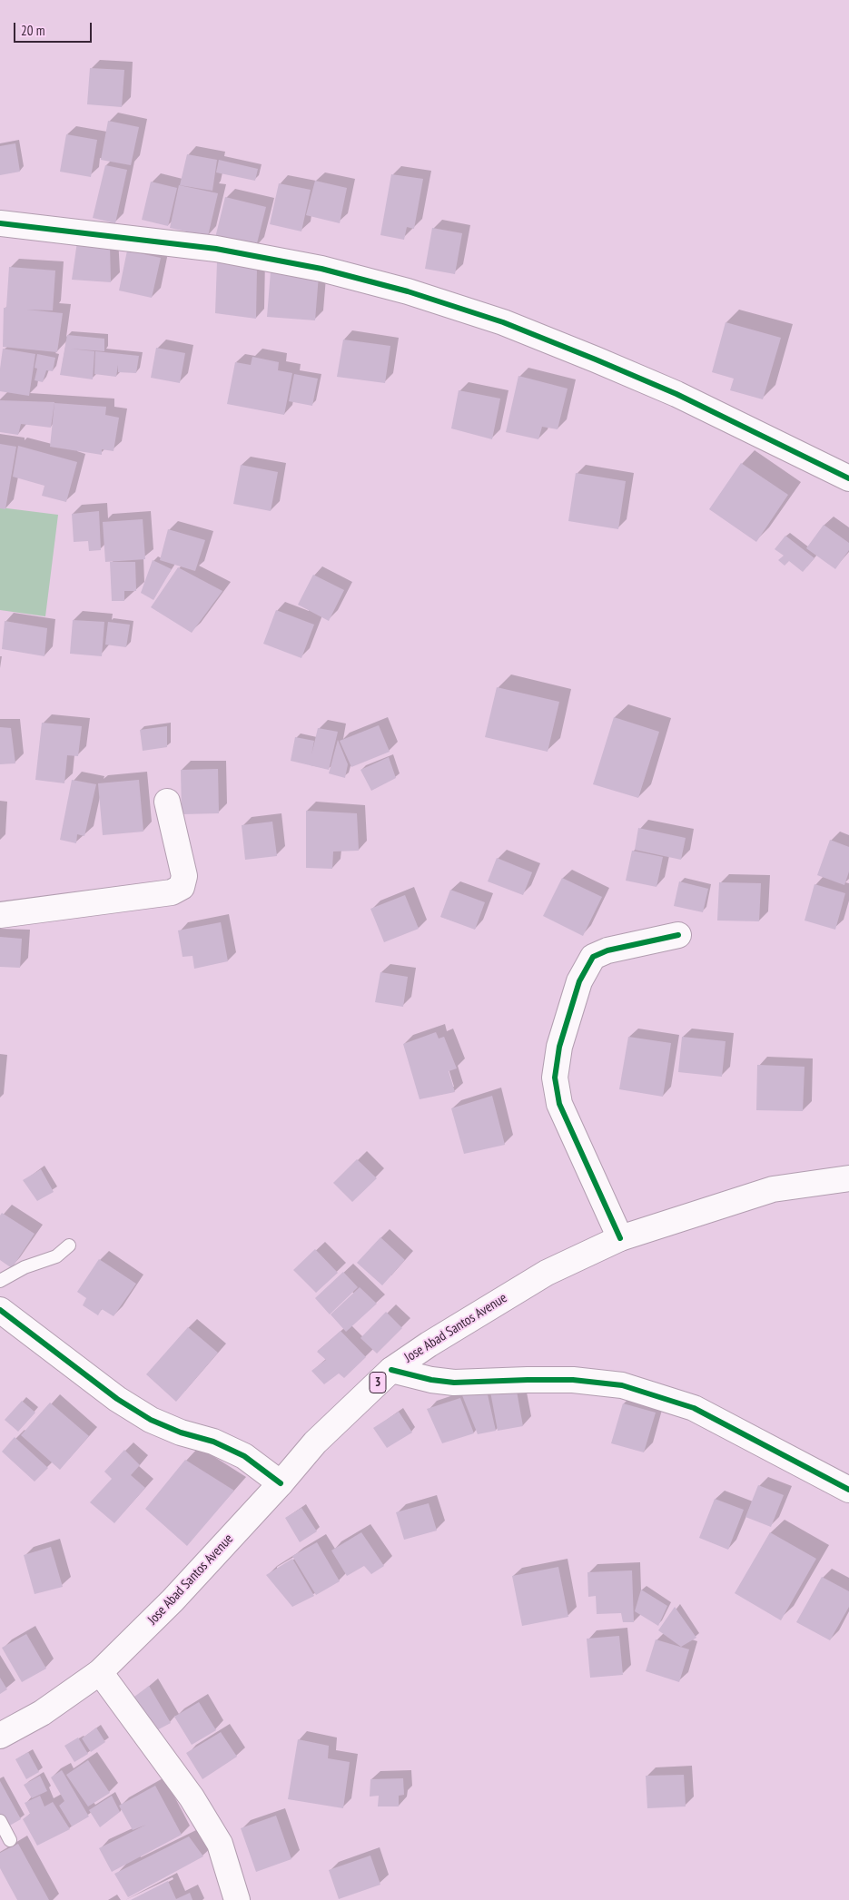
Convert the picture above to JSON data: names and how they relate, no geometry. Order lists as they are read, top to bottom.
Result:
{
  "streets": {
    "main road": ["Jose Abad Santos Avenue", "3"]
  },
  "scale_bar": "20 m"
}
